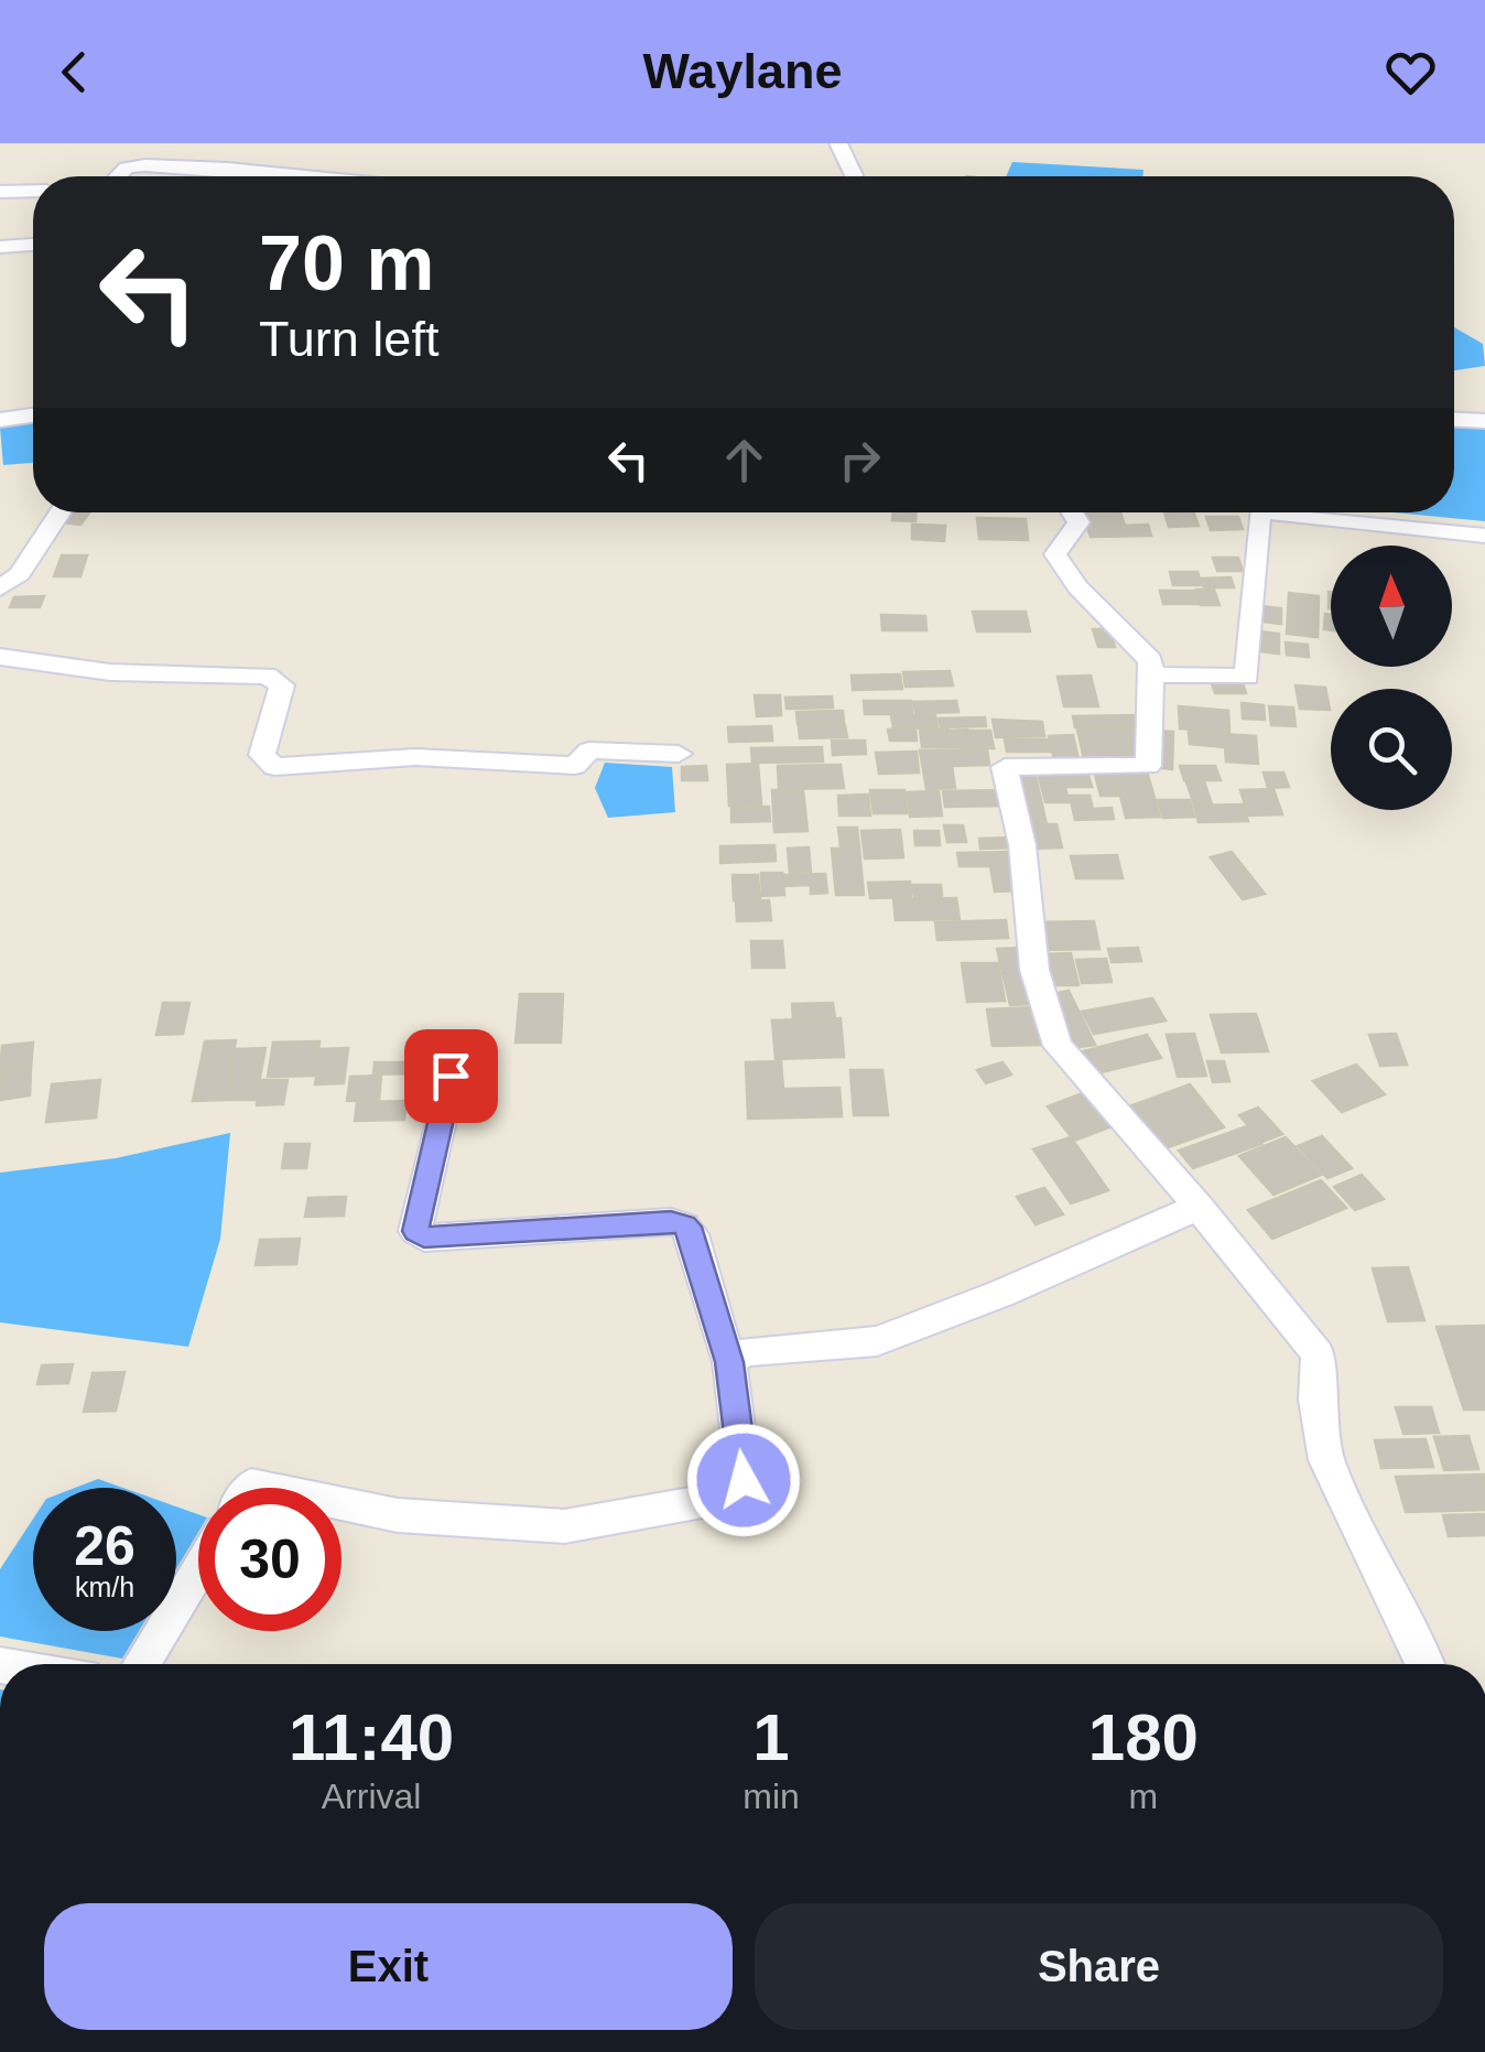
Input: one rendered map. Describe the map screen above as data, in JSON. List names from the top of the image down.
{
  "north": "top",
  "page": {
    "header": "Waylane",
    "turn": ["70 m", "Turn left"],
    "speed": "26 km/h",
    "limit": "30",
    "eta": [
      "11:40",
      "Arrival",
      "1",
      "min",
      "180",
      "m"
    ],
    "buttons": ["Exit", "Share"]
  }
}
